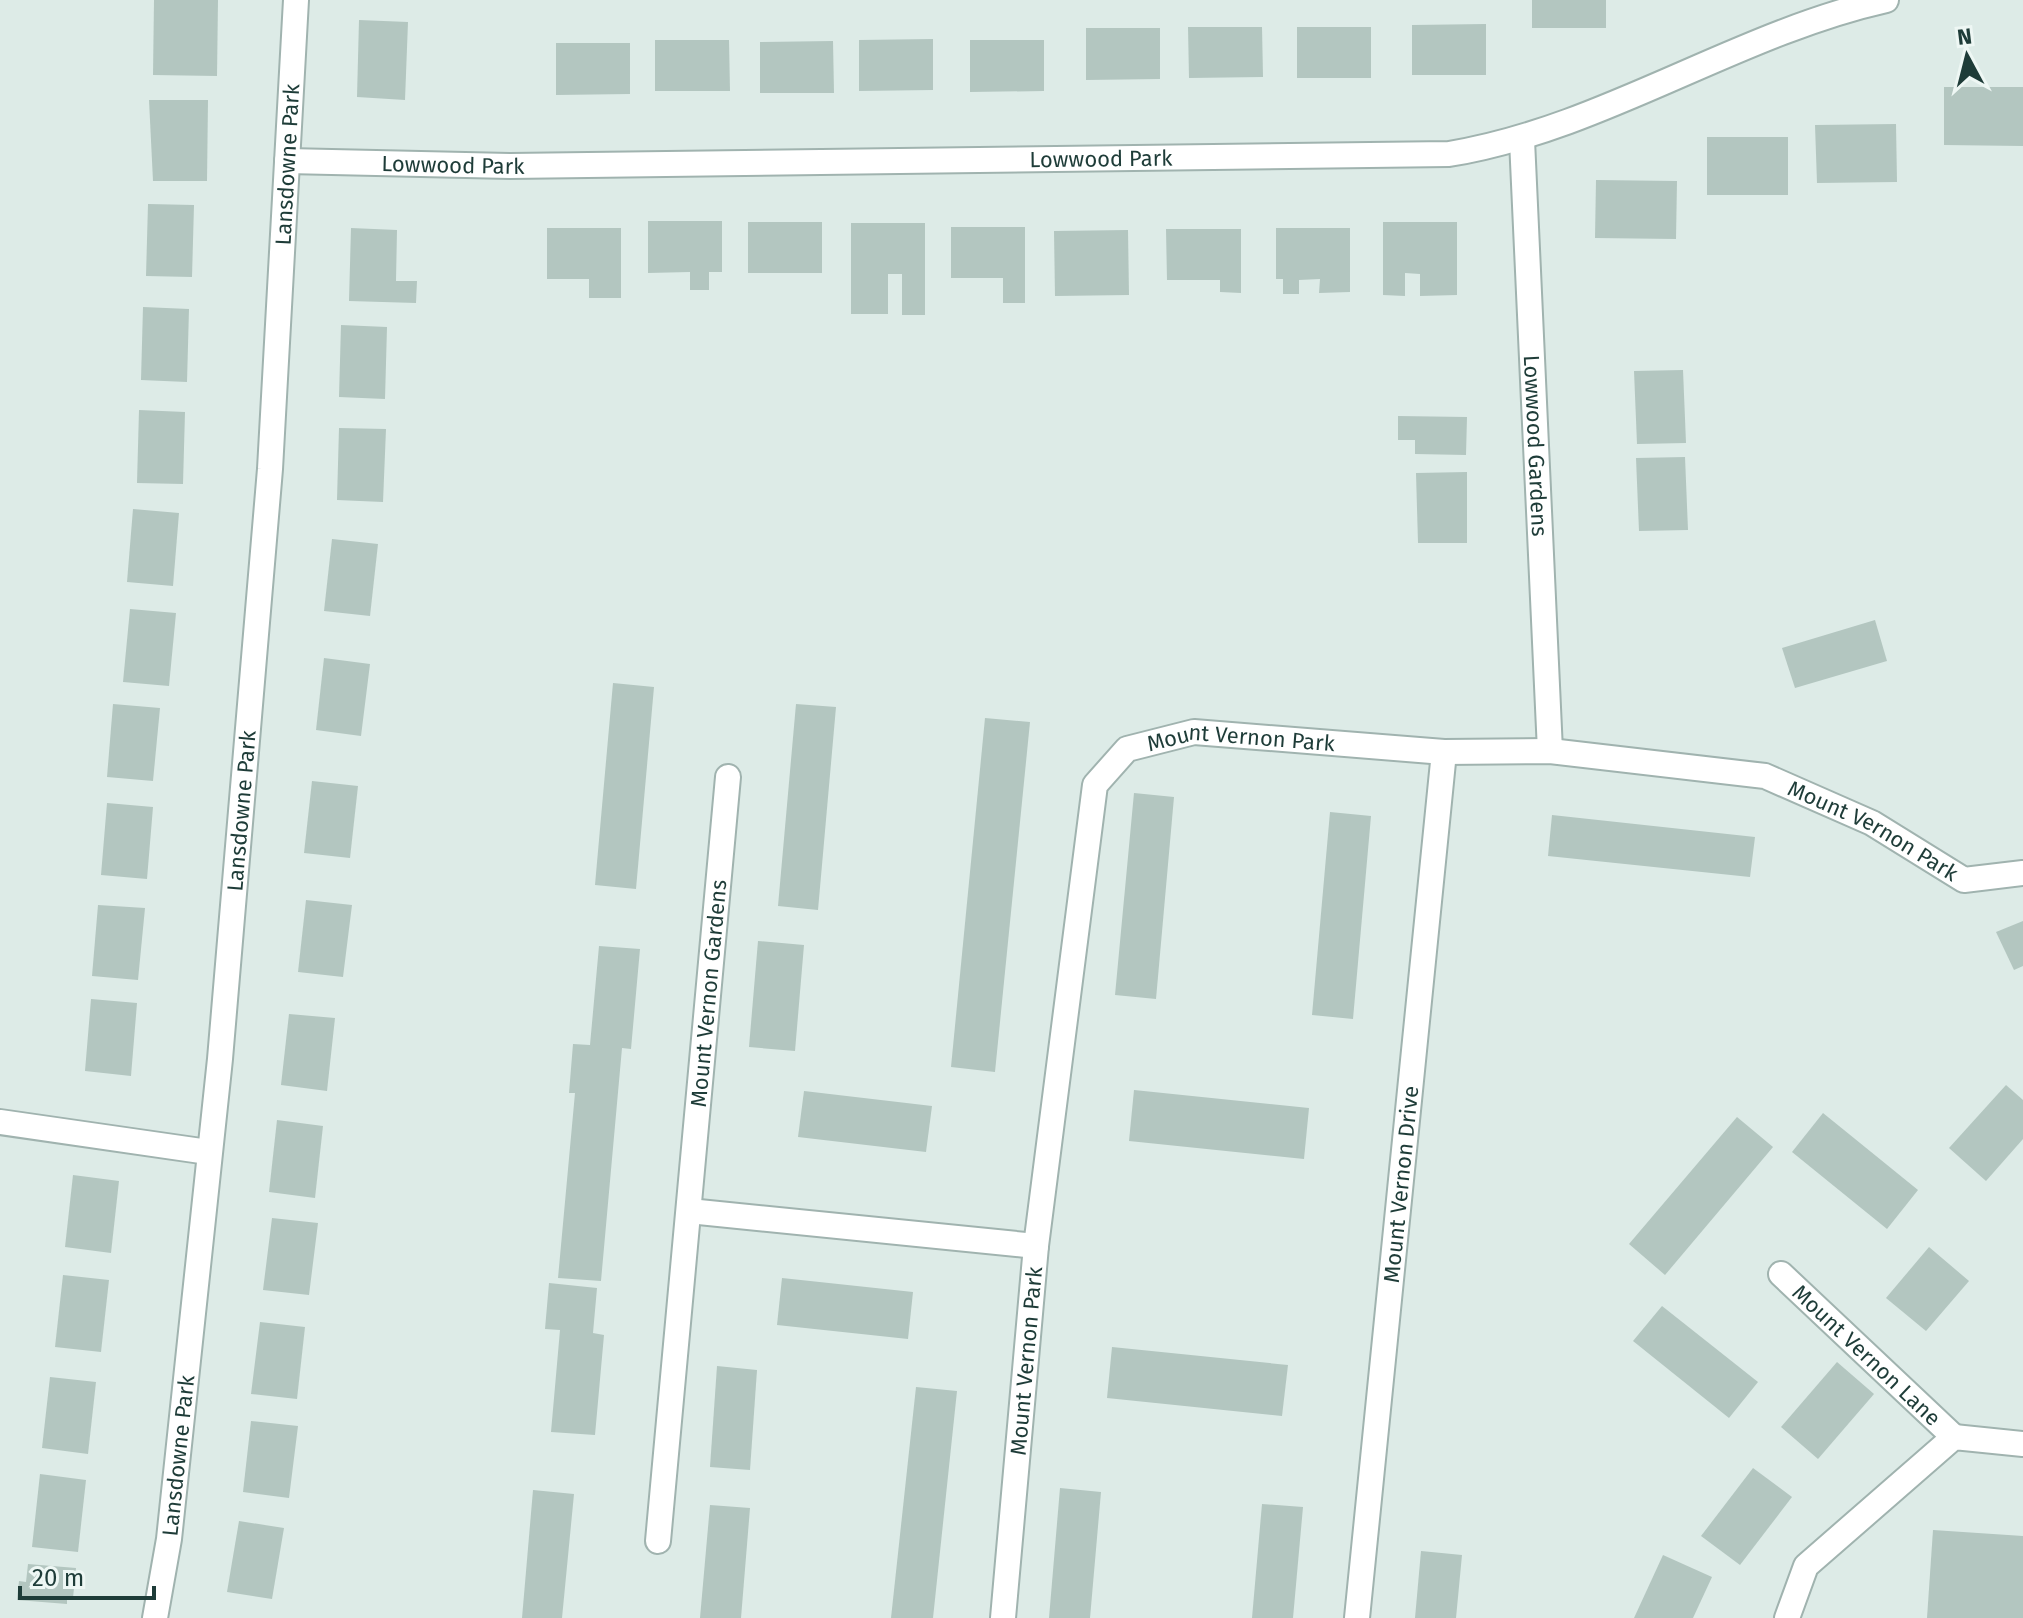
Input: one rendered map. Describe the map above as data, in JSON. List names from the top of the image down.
{
  "streets": {
    "street": [
      "Lowwood Park",
      "Lansdowne Park",
      "Lowwood Gardens",
      "Mount Vernon Park",
      "Mount Vernon Gardens",
      "Mount Vernon Drive",
      "Mount Vernon Lane"
    ]
  },
  "crossings": [
    ["Lowwood Park", "Lansdowne Park"],
    ["Lowwood Park", "Lowwood Gardens"],
    ["Lowwood Gardens", "Mount Vernon Park"],
    ["Mount Vernon Park", "Mount Vernon Drive"]
  ],
  "scale_bar": "20 m",
  "north": "top"
}
